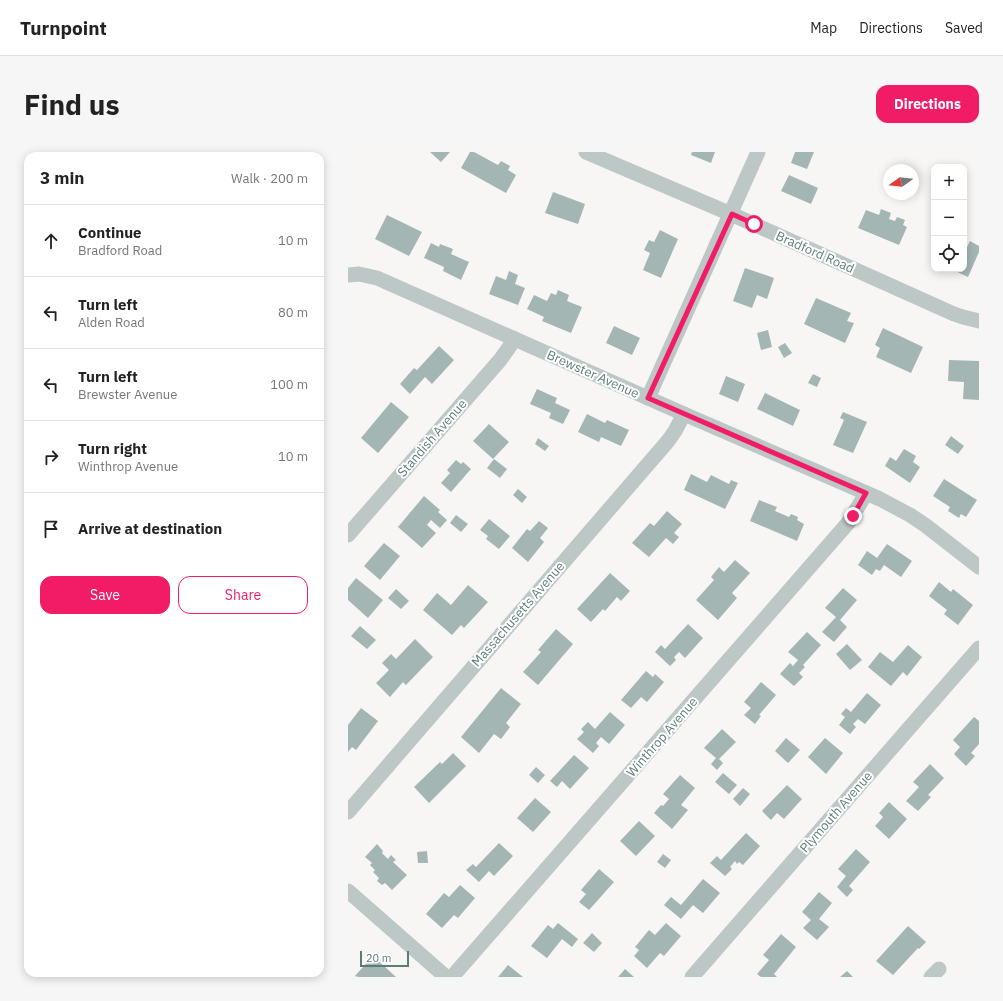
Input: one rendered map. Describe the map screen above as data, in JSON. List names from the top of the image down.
{
  "streets": {
    "street": [
      "Bradford Road",
      "Brewster Avenue",
      "Standish Avenue",
      "Massachusetts Avenue",
      "Winthrop Avenue",
      "Plymouth Avenue"
    ]
  },
  "crossings": [
    ["Brewster Avenue", "Standish Avenue"],
    ["Brewster Avenue", "Massachusetts Avenue"],
    ["Brewster Avenue", "Winthrop Avenue"]
  ],
  "scale_bar": "20 m",
  "north": "left",
  "page": {
    "header": "Turnpoint",
    "nav": ["Map", "Directions", "Saved"],
    "buttons": [
      "Directions",
      ["Save", "Share"]
    ],
    "title": "Find us",
    "heading": ["3 min", "Walk · 200 m"],
    "map_buttons": ["+", "−"],
    "list": [
      ["Continue", "Bradford Road", "10 m"],
      ["Turn left", "Alden Road", "80 m"],
      ["Turn left", "Brewster Avenue", "100 m"],
      ["Turn right", "Winthrop Avenue", "10 m"],
      "Arrive at destination"
    ],
    "scale": "20 m"
  }
}
